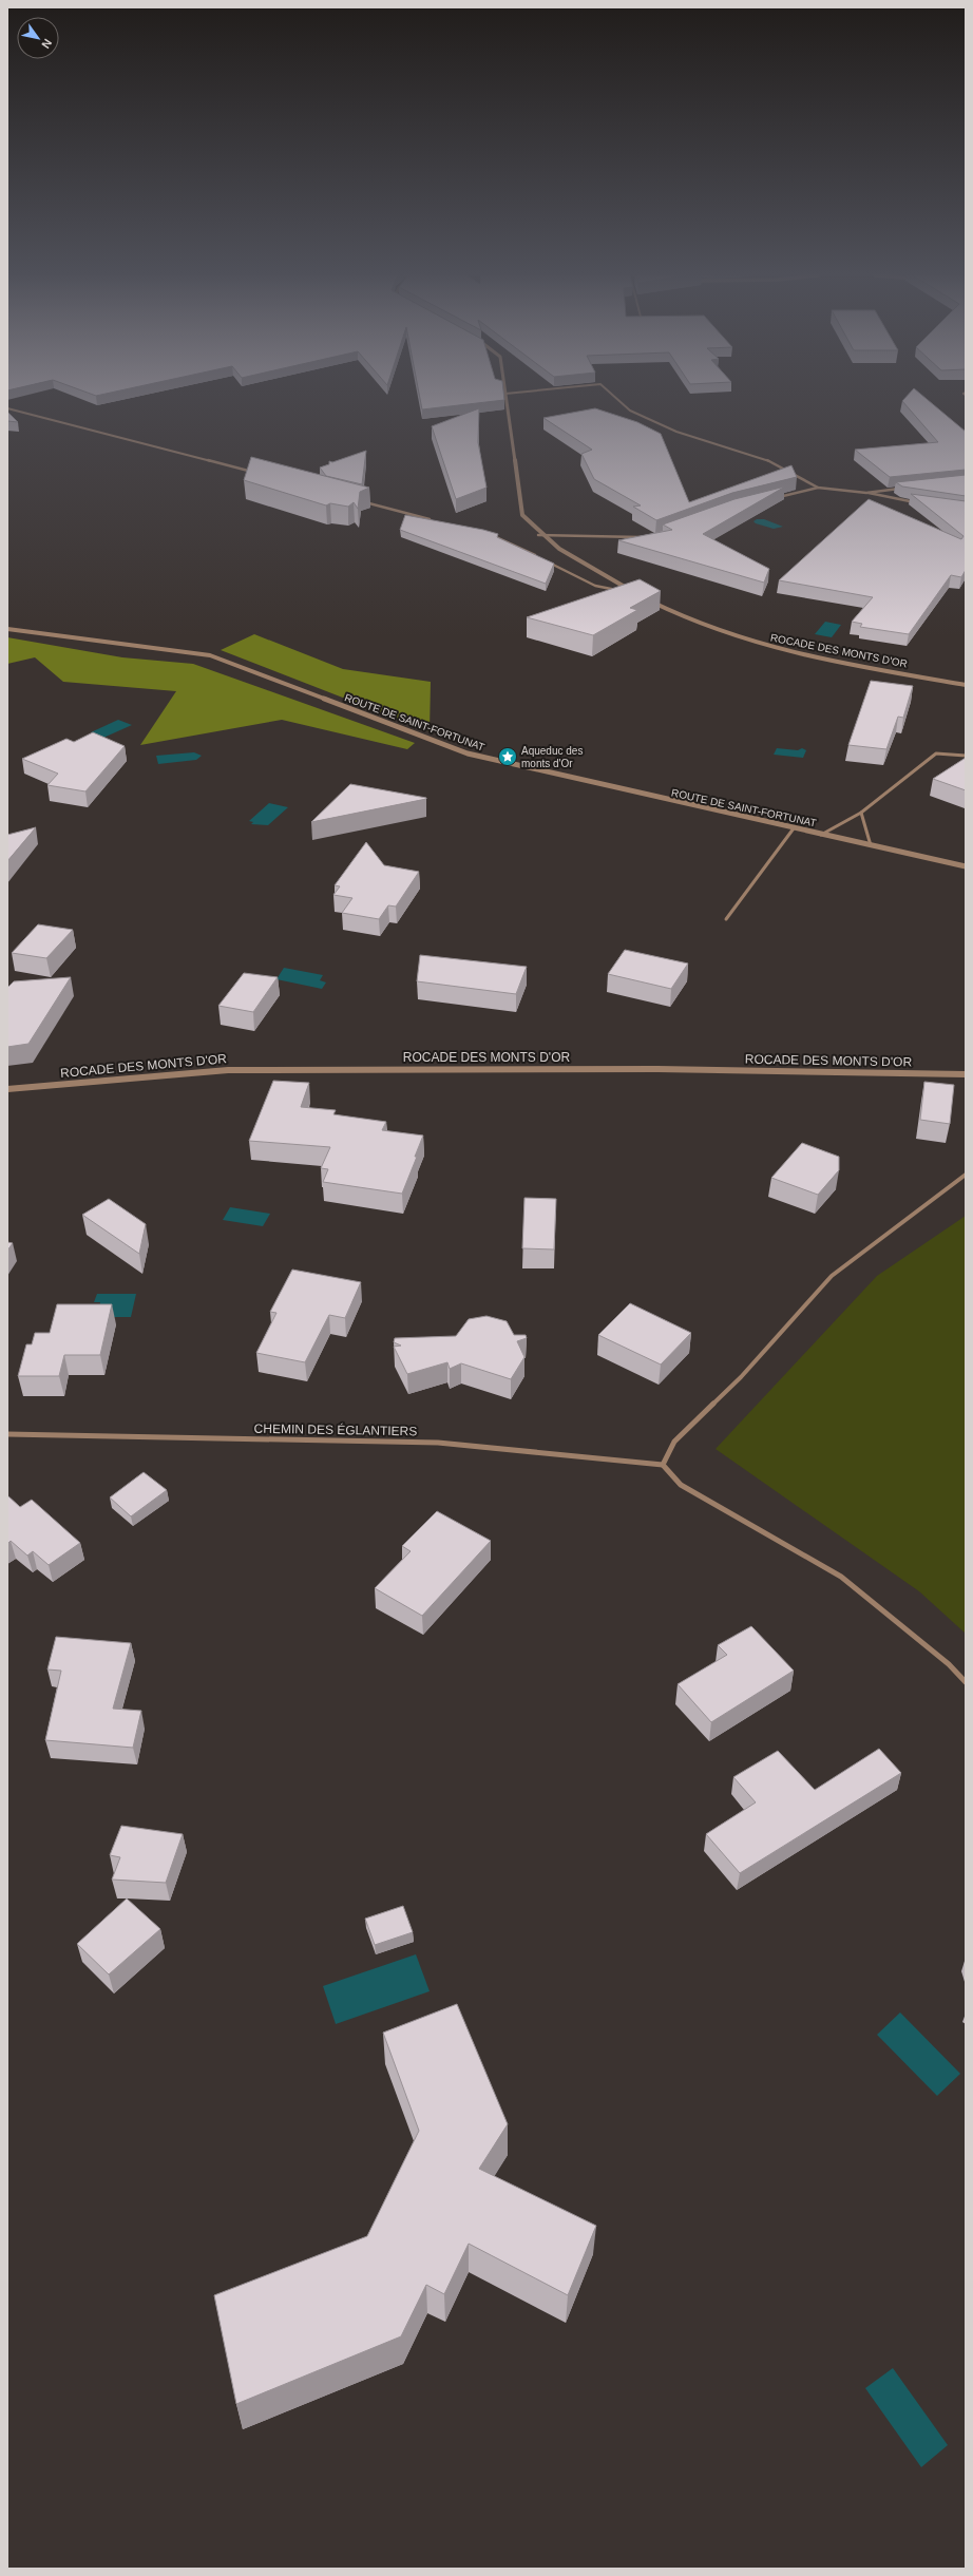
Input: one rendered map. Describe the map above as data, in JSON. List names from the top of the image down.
{
  "streets": {
    "street": ["ROCADE DES MONTS D'OR", "ROUTE DE SAINT-FORTUNAT", "CHEMIN DES ÉGLANTIERS"]
  },
  "places": {
    "place": ["Aqueduc des monts d'Or"]
  },
  "north": "bottom right"
}
